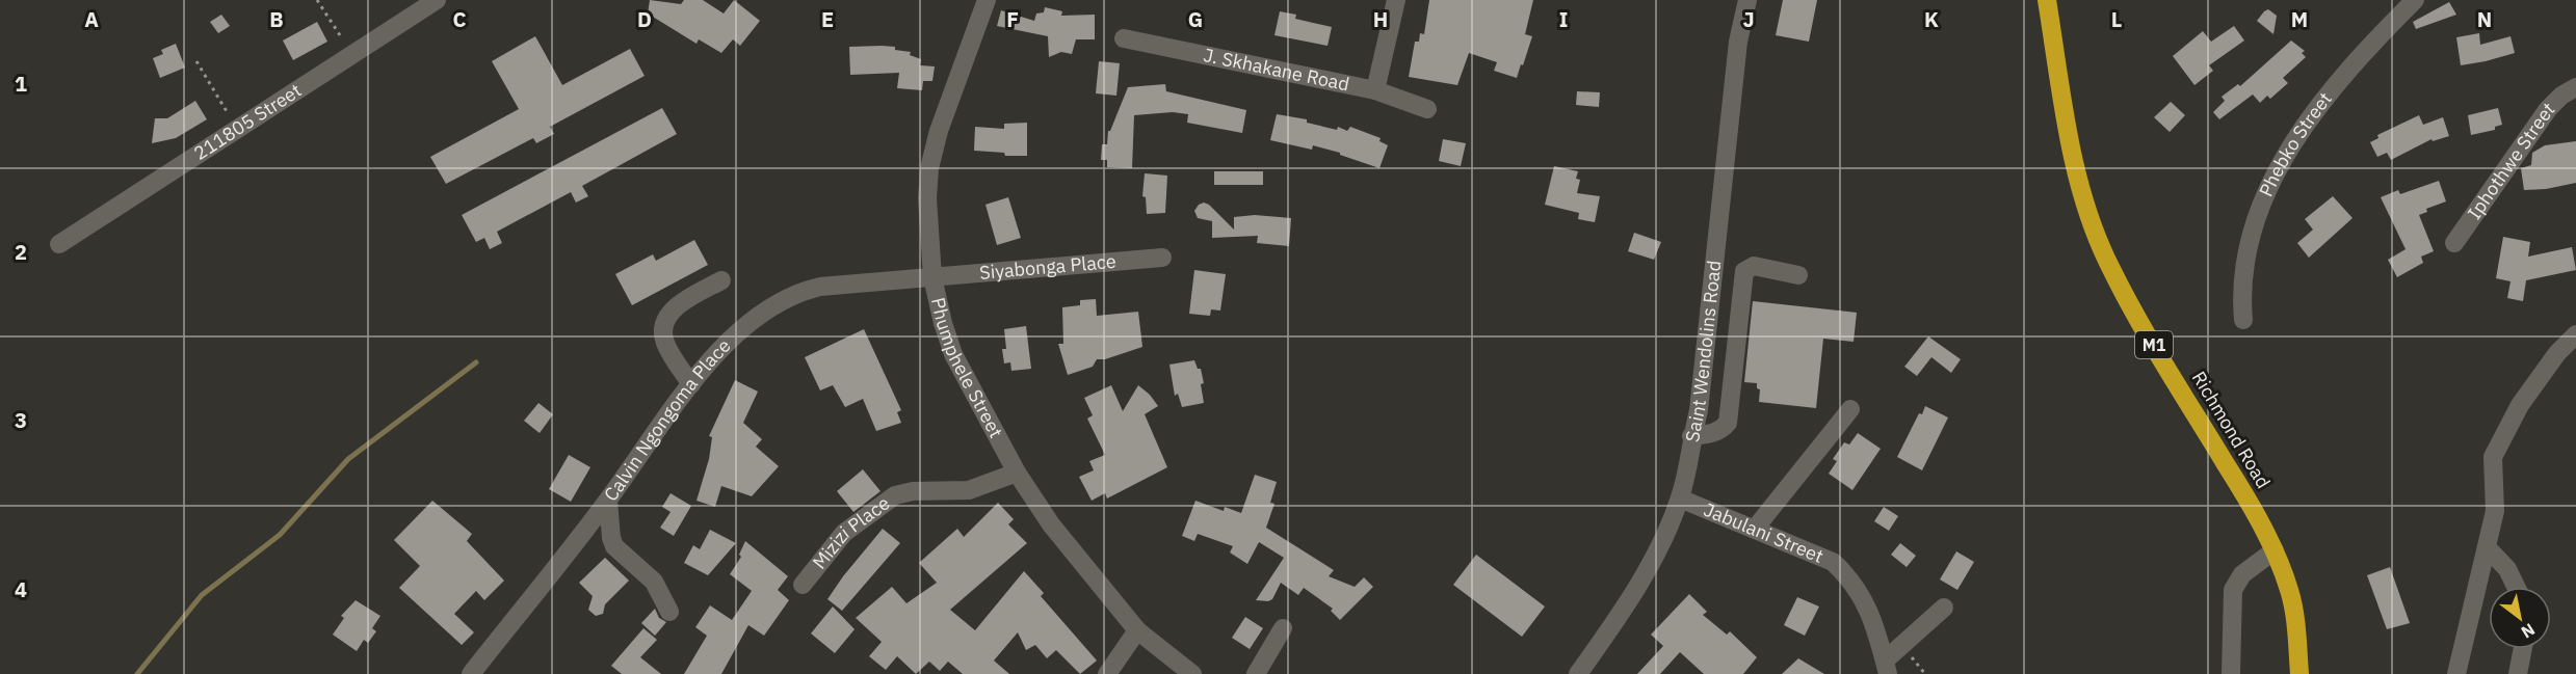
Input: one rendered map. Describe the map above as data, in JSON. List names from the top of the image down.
{
  "streets": {
    "highway": ["M1", "Richmond Road"],
    "street": [
      "J. Skhakane Road",
      "211805 Street",
      "Phebko Street",
      "Iphothwe Street",
      "Siyabonga Place",
      "Saint Wendolins Road",
      "Phumphele Street",
      "Calvin Ngongoma Place",
      "Jabulani Street",
      "Mizizi Place"
    ]
  },
  "crossings": [
    ["Siyabonga Place", "Phumphele Street"],
    ["Siyabonga Place", "Calvin Ngongoma Place"],
    ["Saint Wendolins Road", "Jabulani Street"],
    ["Phumphele Street", "Calvin Ngongoma Place"],
    ["Phumphele Street", "Mizizi Place"]
  ],
  "north": "bottom right",
  "grid": {
    "columns": [
      "A",
      "B",
      "C",
      "D",
      "E",
      "F",
      "G",
      "H",
      "I",
      "J",
      "K",
      "L",
      "M",
      "N"
    ],
    "rows": [
      "1",
      "2",
      "3",
      "4"
    ]
  }
}
